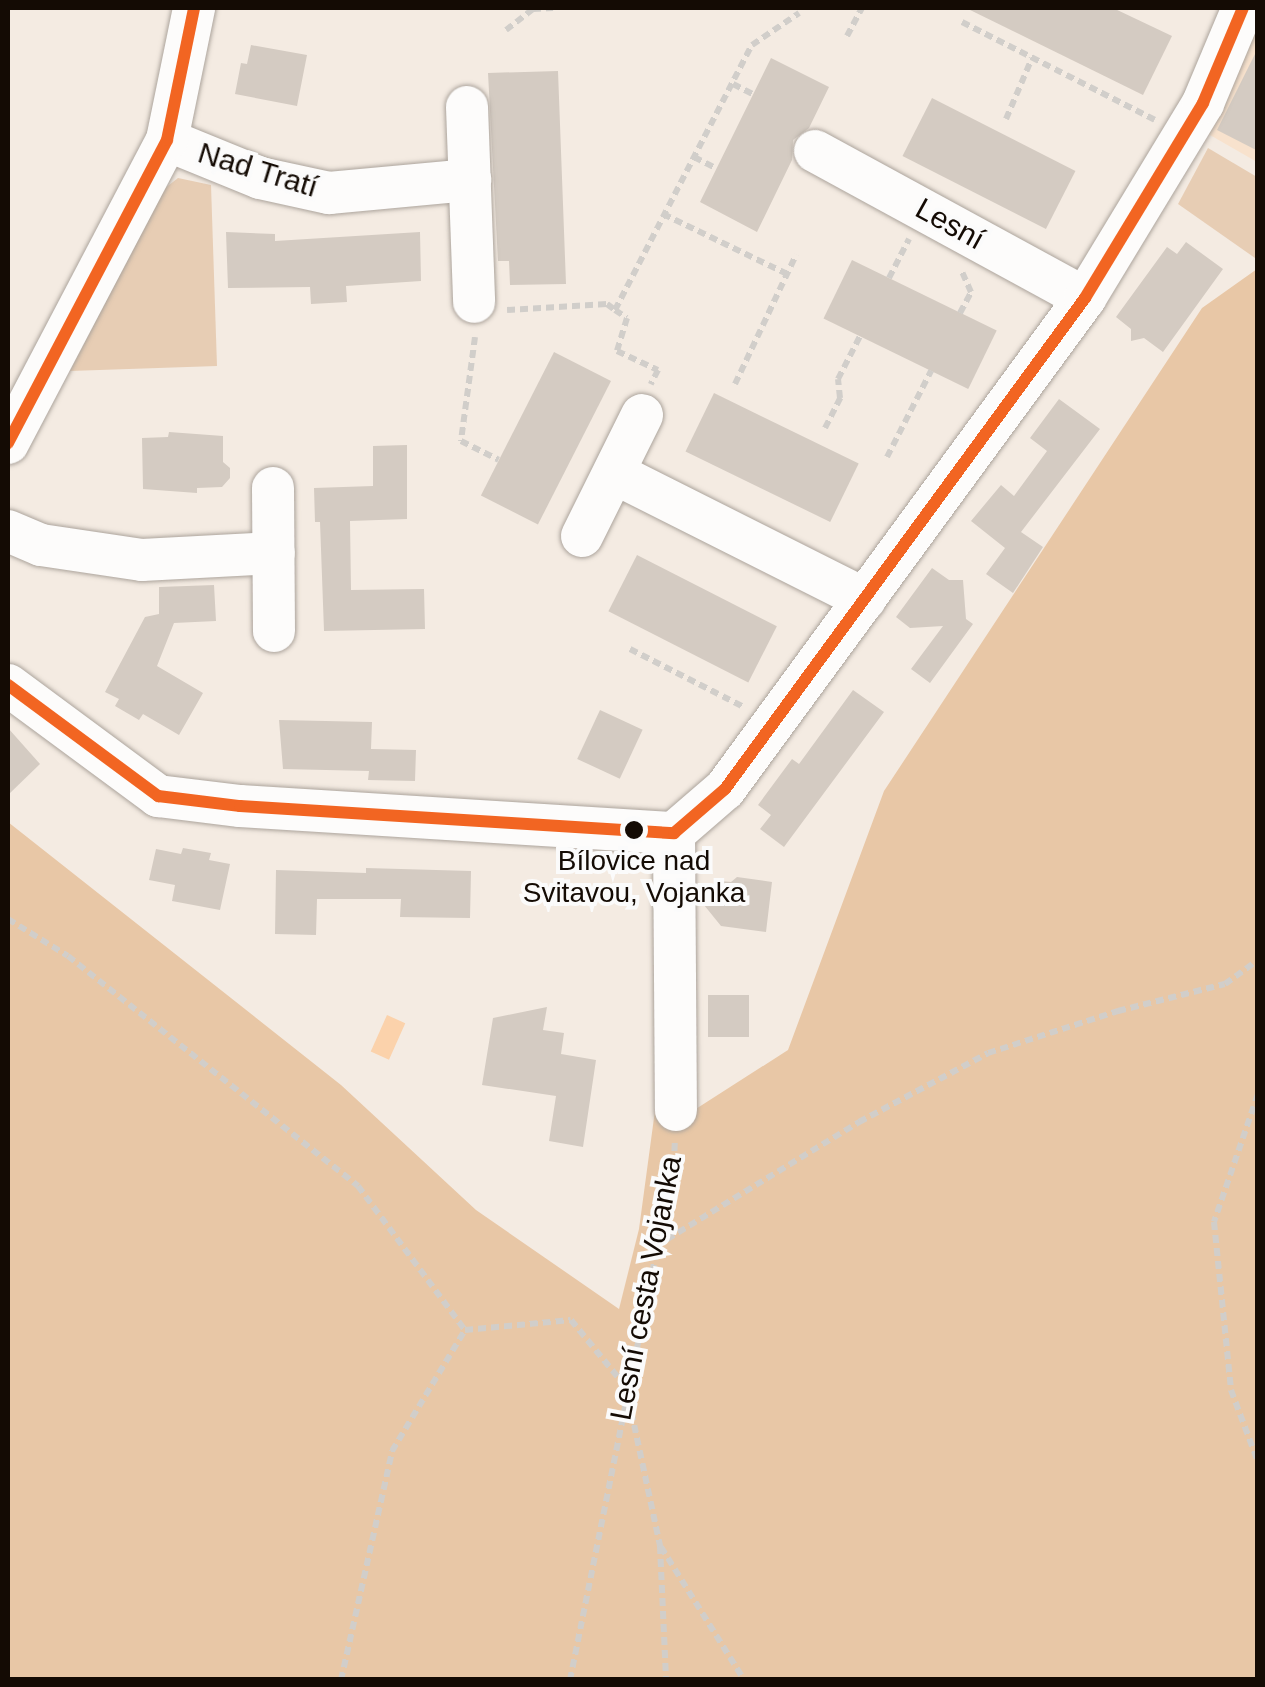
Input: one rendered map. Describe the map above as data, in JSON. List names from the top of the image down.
{
  "streets": {
    "street": ["Nad Tratí", "Lesní"],
    "path": ["Lesní cesta Vojanka"]
  },
  "places": ["Bílovice nad Svitavou, Vojanka"]
}
